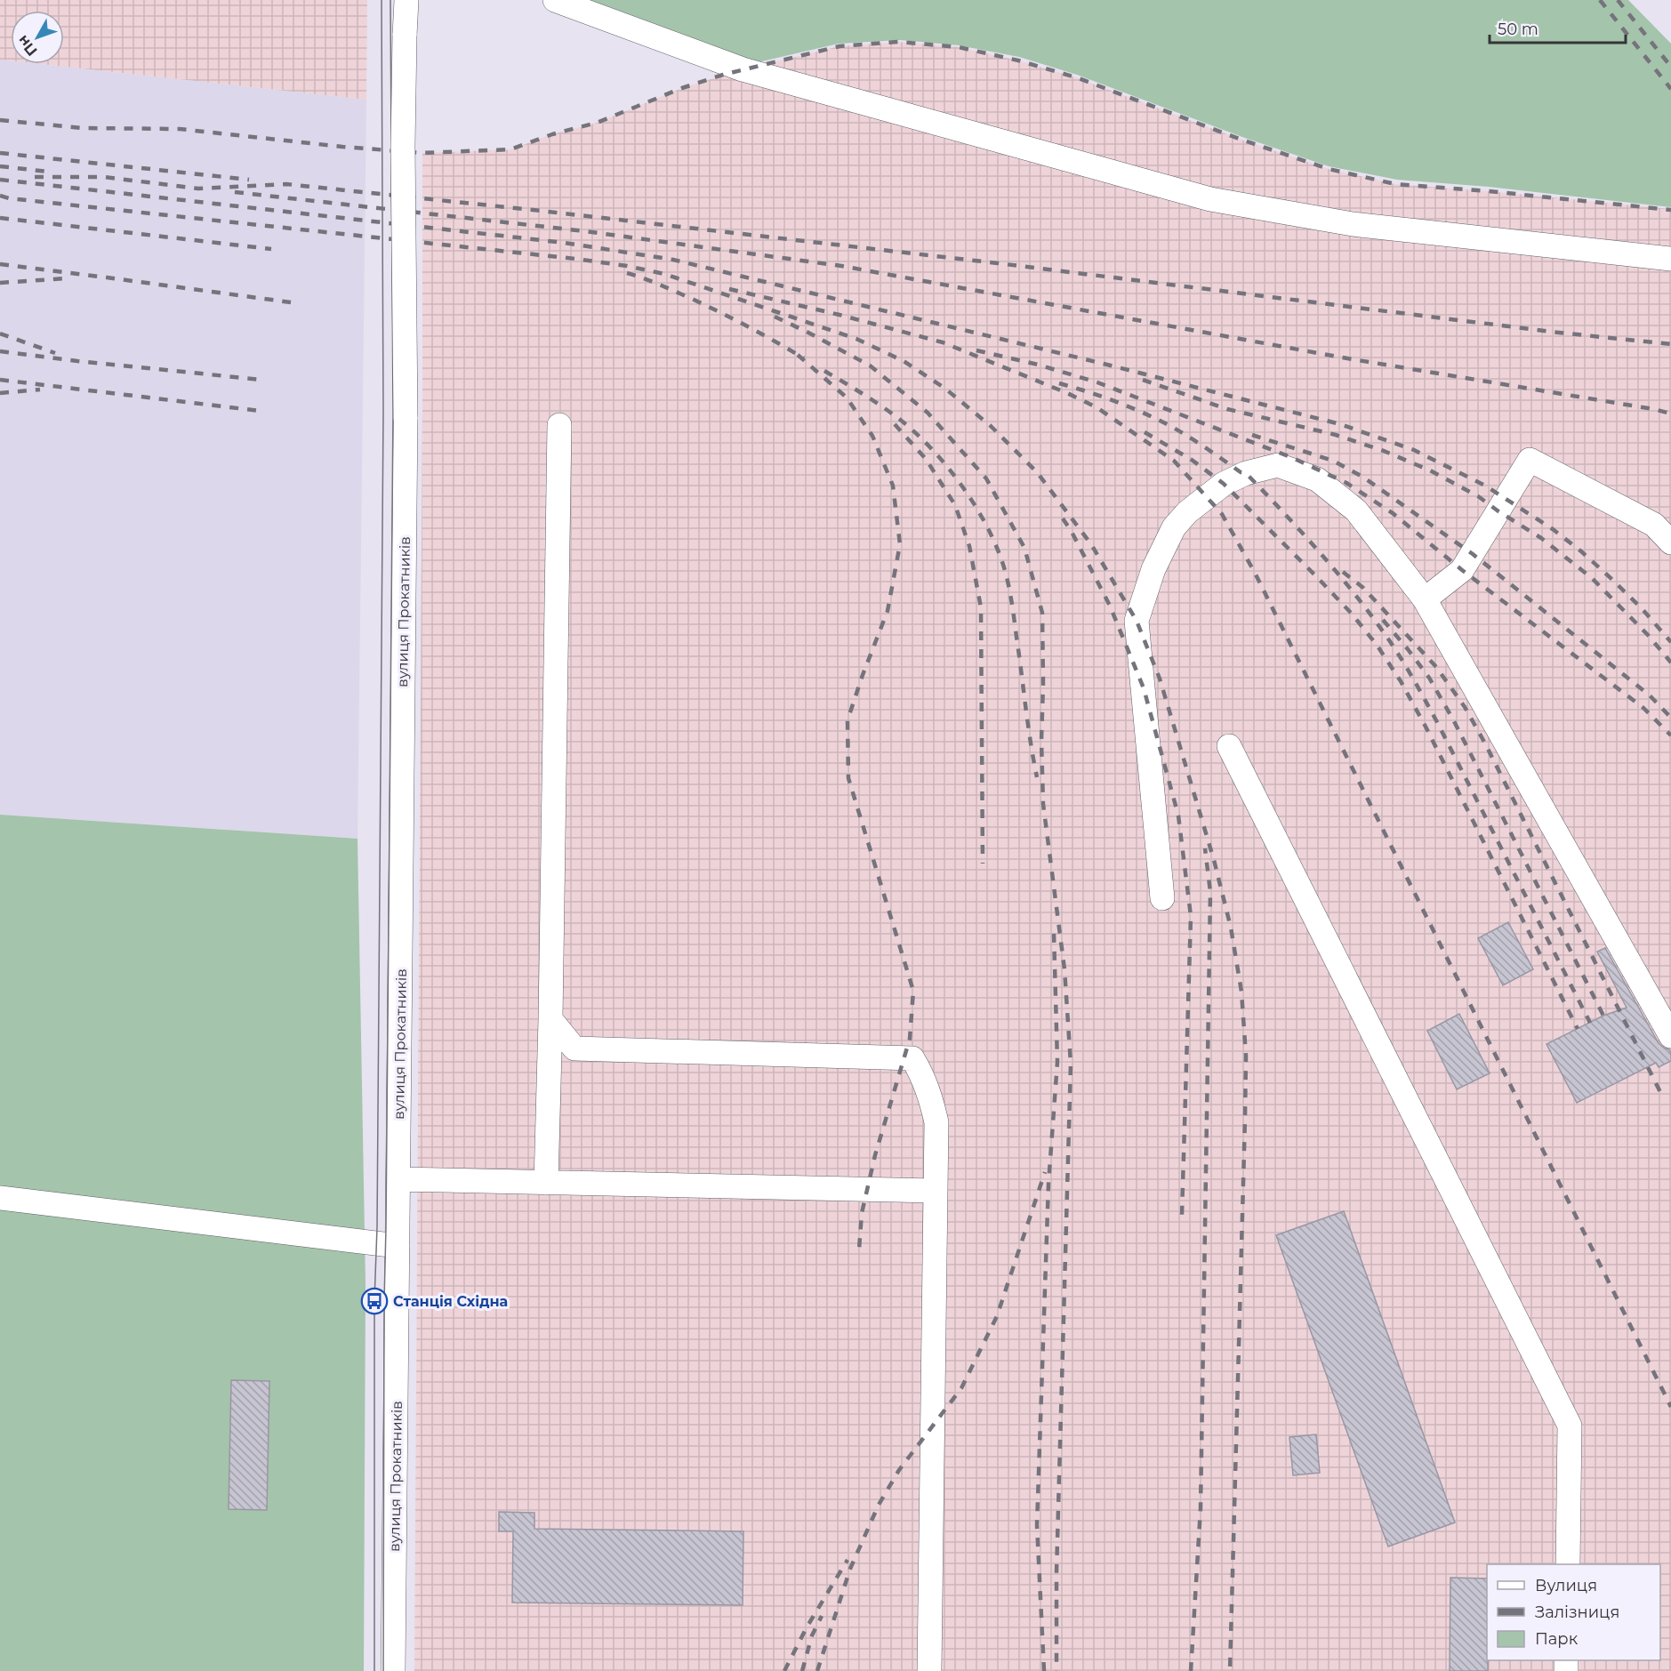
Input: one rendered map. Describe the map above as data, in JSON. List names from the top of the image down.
{
  "streets": {
    "street": ["вулиця Прокатників"]
  },
  "places": {
    "bus stop": ["Станція Східна"]
  },
  "legend": ["Вулиця", "Залізниця", "Парк"],
  "scale_bar": "50 m",
  "north": "bottom left"
}
